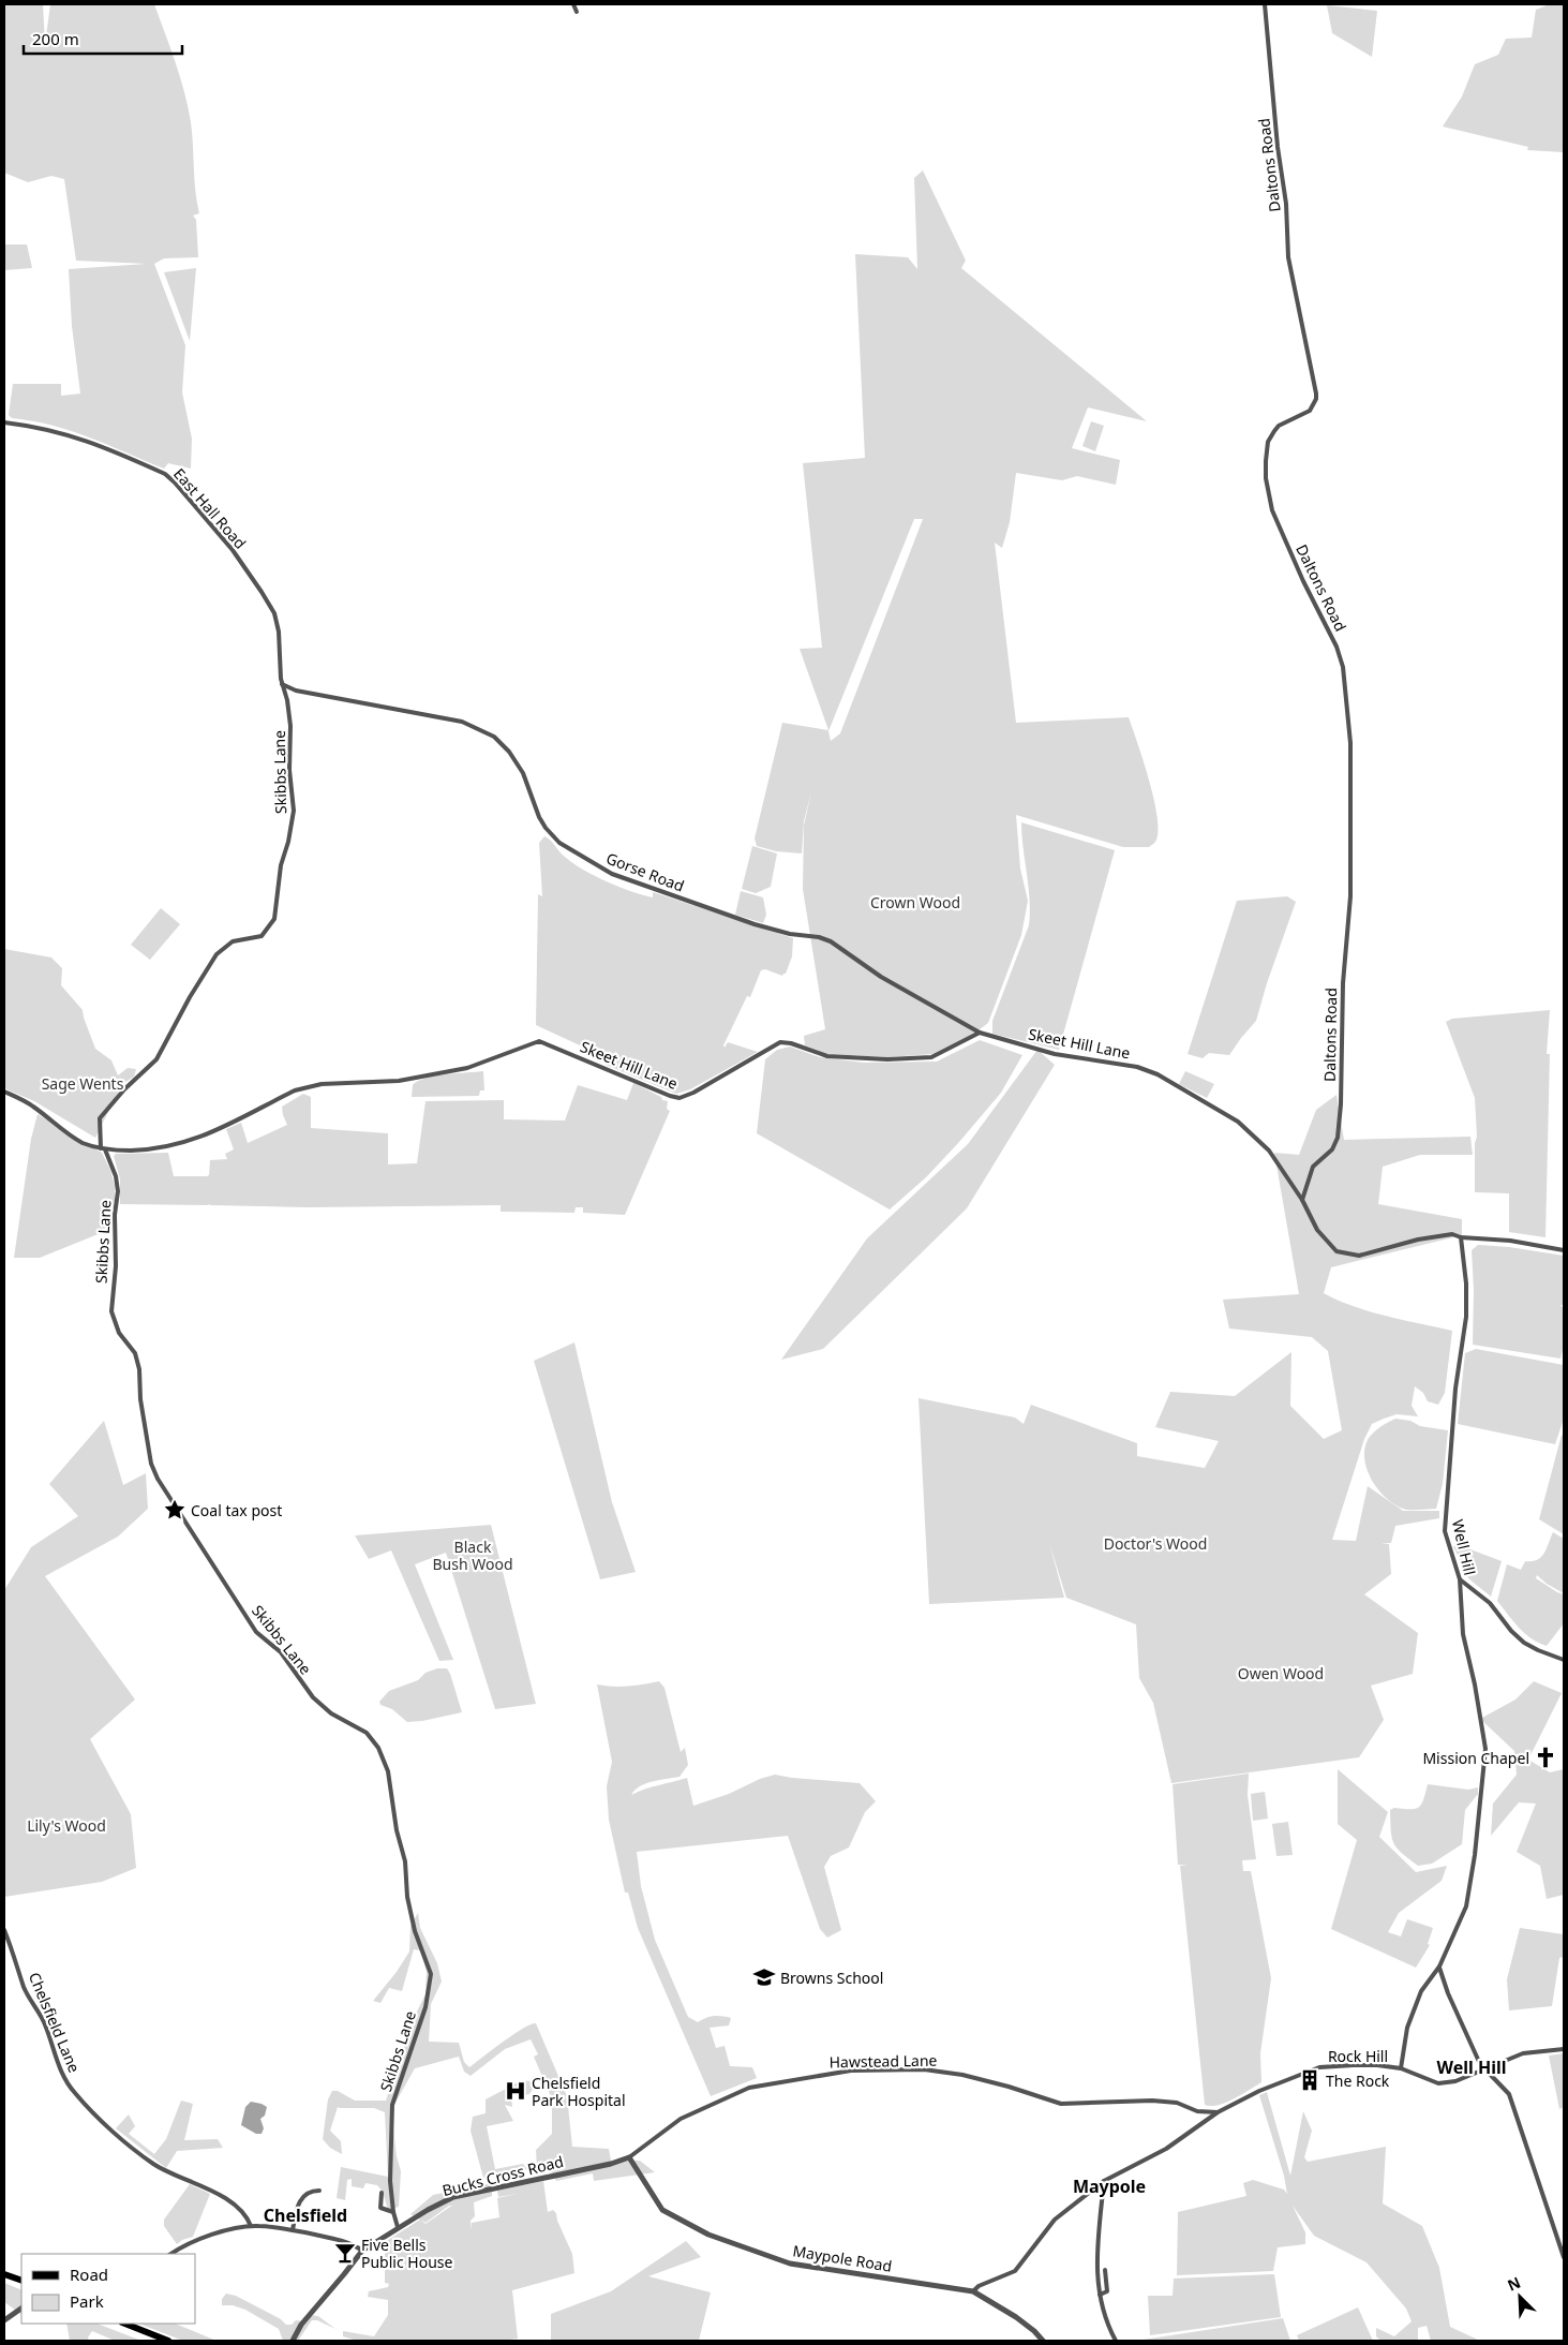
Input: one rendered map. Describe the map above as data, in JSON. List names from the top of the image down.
{
  "streets": {
    "street": [
      "Daltons Road",
      "East Hall Road",
      "Skibbs Lane",
      "Gorse Road",
      "Skeet Hill Lane",
      "Well Hill",
      "Chelsfield Lane",
      "Rock Hill",
      "Hawstead Lane",
      "Bucks Cross Road",
      "Maypole Road"
    ]
  },
  "crossings": [
    ["Daltons Road", "Skeet Hill Lane"],
    ["East Hall Road", "Skibbs Lane"],
    ["East Hall Road", "Gorse Road"],
    ["Skibbs Lane", "Gorse Road"],
    ["Skibbs Lane", "Skeet Hill Lane"],
    ["Skibbs Lane", "Bucks Cross Road"],
    ["Gorse Road", "Skeet Hill Lane"],
    ["Well Hill", "Rock Hill"],
    ["Rock Hill", "Hawstead Lane"],
    ["Rock Hill", "Maypole Road"],
    ["Hawstead Lane", "Bucks Cross Road"],
    ["Hawstead Lane", "Maypole Road"],
    ["Bucks Cross Road", "Maypole Road"]
  ],
  "districts": ["Well Hill", "Maypole", "Chelsfield"],
  "parks": [
    "Crown Wood",
    "Sage Wents",
    "Doctor's Wood",
    "Black Bush Wood",
    "Owen Wood",
    "Lily's Wood"
  ],
  "places": {
    "place": ["Coal tax post"],
    "church": ["Mission Chapel"],
    "school or university": ["Browns School"],
    "building": ["The Rock"],
    "hospital": ["Chelsfield Park Hospital"],
    "bar": ["Five Bells Public House"]
  },
  "legend": ["Road", "Park"],
  "scale_bar": "200 m",
  "north": "top left"
}
